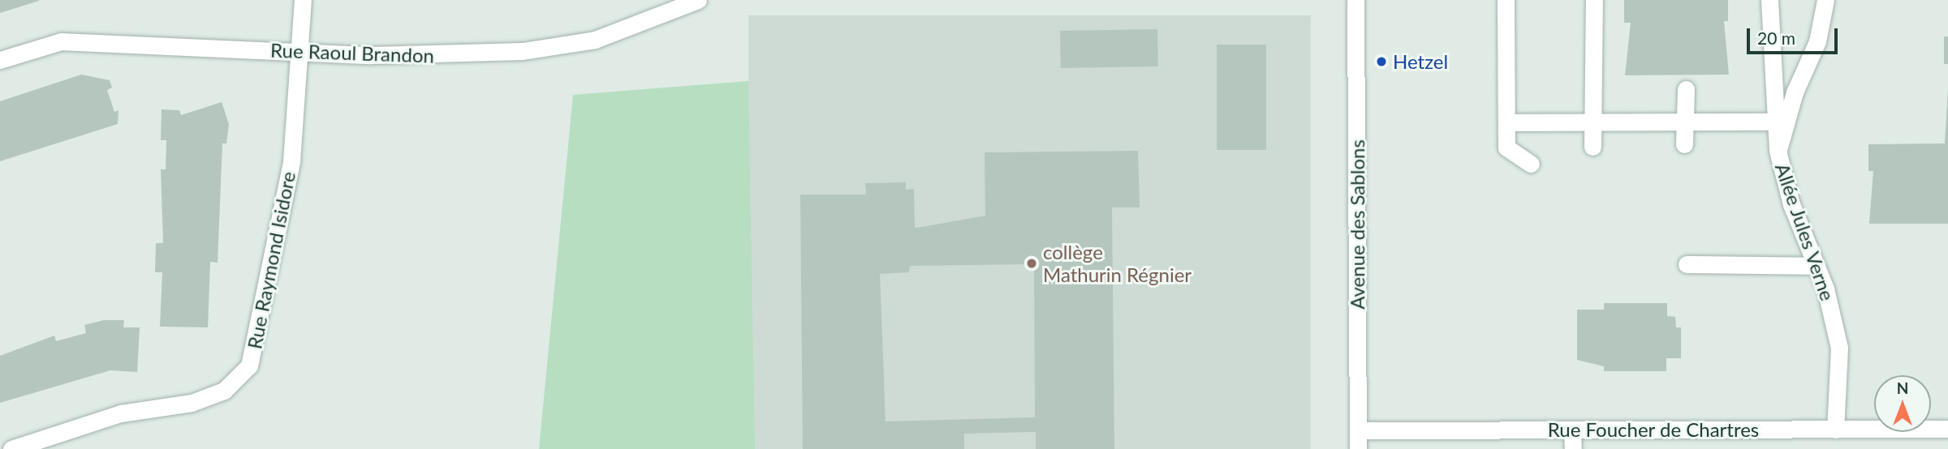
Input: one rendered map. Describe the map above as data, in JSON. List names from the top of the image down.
{
  "streets": {
    "street": [
      "Rue Raoul Brandon",
      "Avenue des Sablons",
      "Allée Jules Verne",
      "Rue Raymond Isidore",
      "Rue Foucher de Chartres"
    ]
  },
  "crossings": [
    ["Rue Raoul Brandon", "Rue Raymond Isidore"],
    ["Avenue des Sablons", "Rue Foucher de Chartres"],
    ["Allée Jules Verne", "Rue Foucher de Chartres"]
  ],
  "places": ["Hetzel", "collège Mathurin Régnier"],
  "scale_bar": "20 m",
  "north": "top"
}
